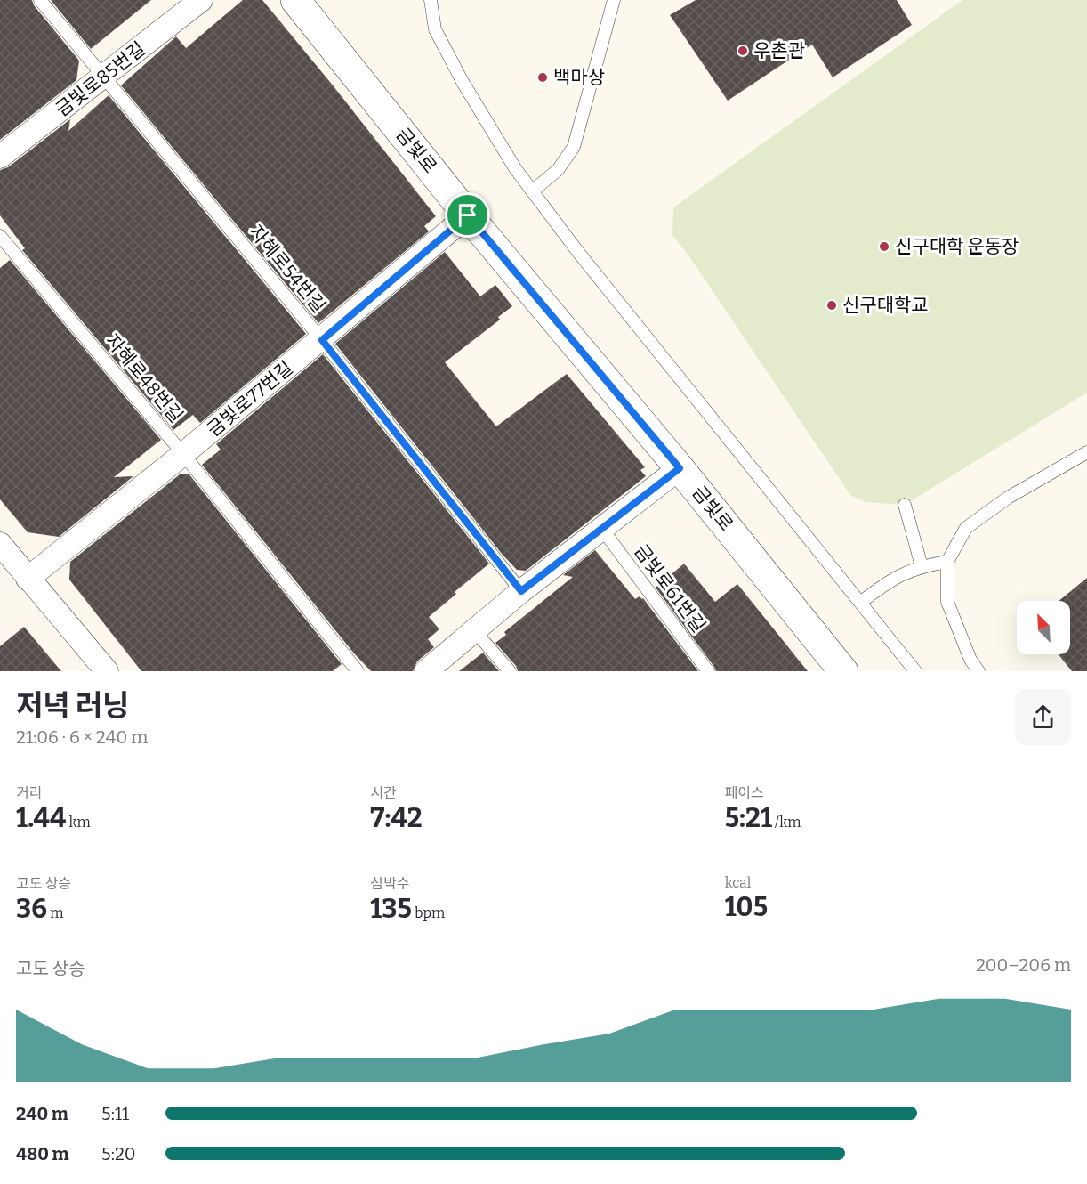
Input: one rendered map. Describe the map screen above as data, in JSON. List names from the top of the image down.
{
  "streets": {
    "street": ["금빛로85번길", "금빛로", "금빛로77번길"],
    "lane": ["자혜로54번길", "자혜로48번길", "금빛로61번길"]
  },
  "crossings": [
    ["금빛로85번길", "자혜로54번길"],
    ["금빛로", "금빛로77번길"],
    ["자혜로54번길", "금빛로77번길"],
    ["자혜로48번길", "금빛로77번길"]
  ],
  "places": [
    "우촌관",
    "백마상",
    "신구대학 운동장",
    "신구대학교"
  ],
  "north": "top left",
  "page": {
    "heading": ["저녁 러닝", "21:06 · 6 × 240 m"],
    "stats": [
      ["거리", "1.44 km"],
      ["시간", "7:42"],
      ["페이스", "5:21 /km"],
      ["고도 상승", "36 m"],
      ["심박수", "135 bpm"],
      ["kcal", "105"]
    ],
    "chart": ["고도 상승", "200–206 m"],
    "list": [
      {
        "name": "240 m",
        "note": "5:11"
      },
      {
        "name": "480 m",
        "note": "5:20"
      }
    ]
  }
}
